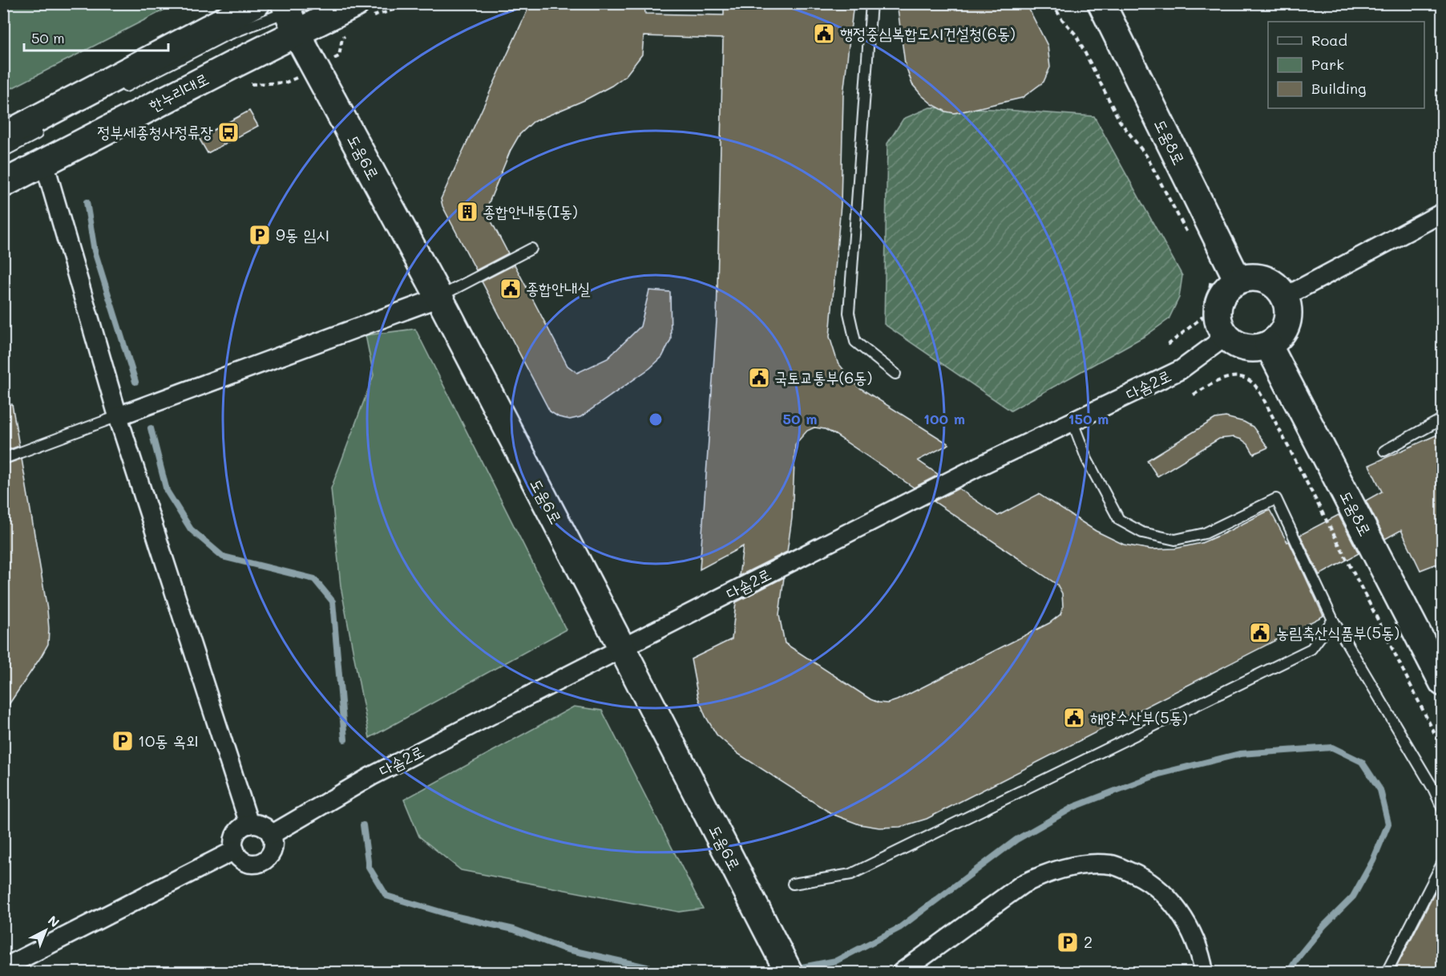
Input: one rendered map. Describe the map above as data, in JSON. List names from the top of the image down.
{
  "streets": {
    "street": [
      "한누리대로",
      "도움8로",
      "도움6로",
      "다솜2로"
    ]
  },
  "crossings": [
    ["한누리대로", "도움6로"],
    ["도움8로", "다솜2로"],
    ["도움6로", "다솜2로"]
  ],
  "places": {
    "public building": [
      "행정중심복합도시건설청(6동)",
      "종합안내실",
      "국토교통부(6동)",
      "농림축산식품부(5동)",
      "해양수산부(5동)"
    ],
    "bus stop": ["정부세종청사정류장"],
    "building": ["종합안내동(I동)"],
    "parking": ["9동 임시", "10동 옥외", "2"]
  },
  "legend": ["Road", "Park", "Building"],
  "scale_bar": "50 m",
  "north": "top right",
  "rings": ["50 m", "100 m", "150 m"]
}
